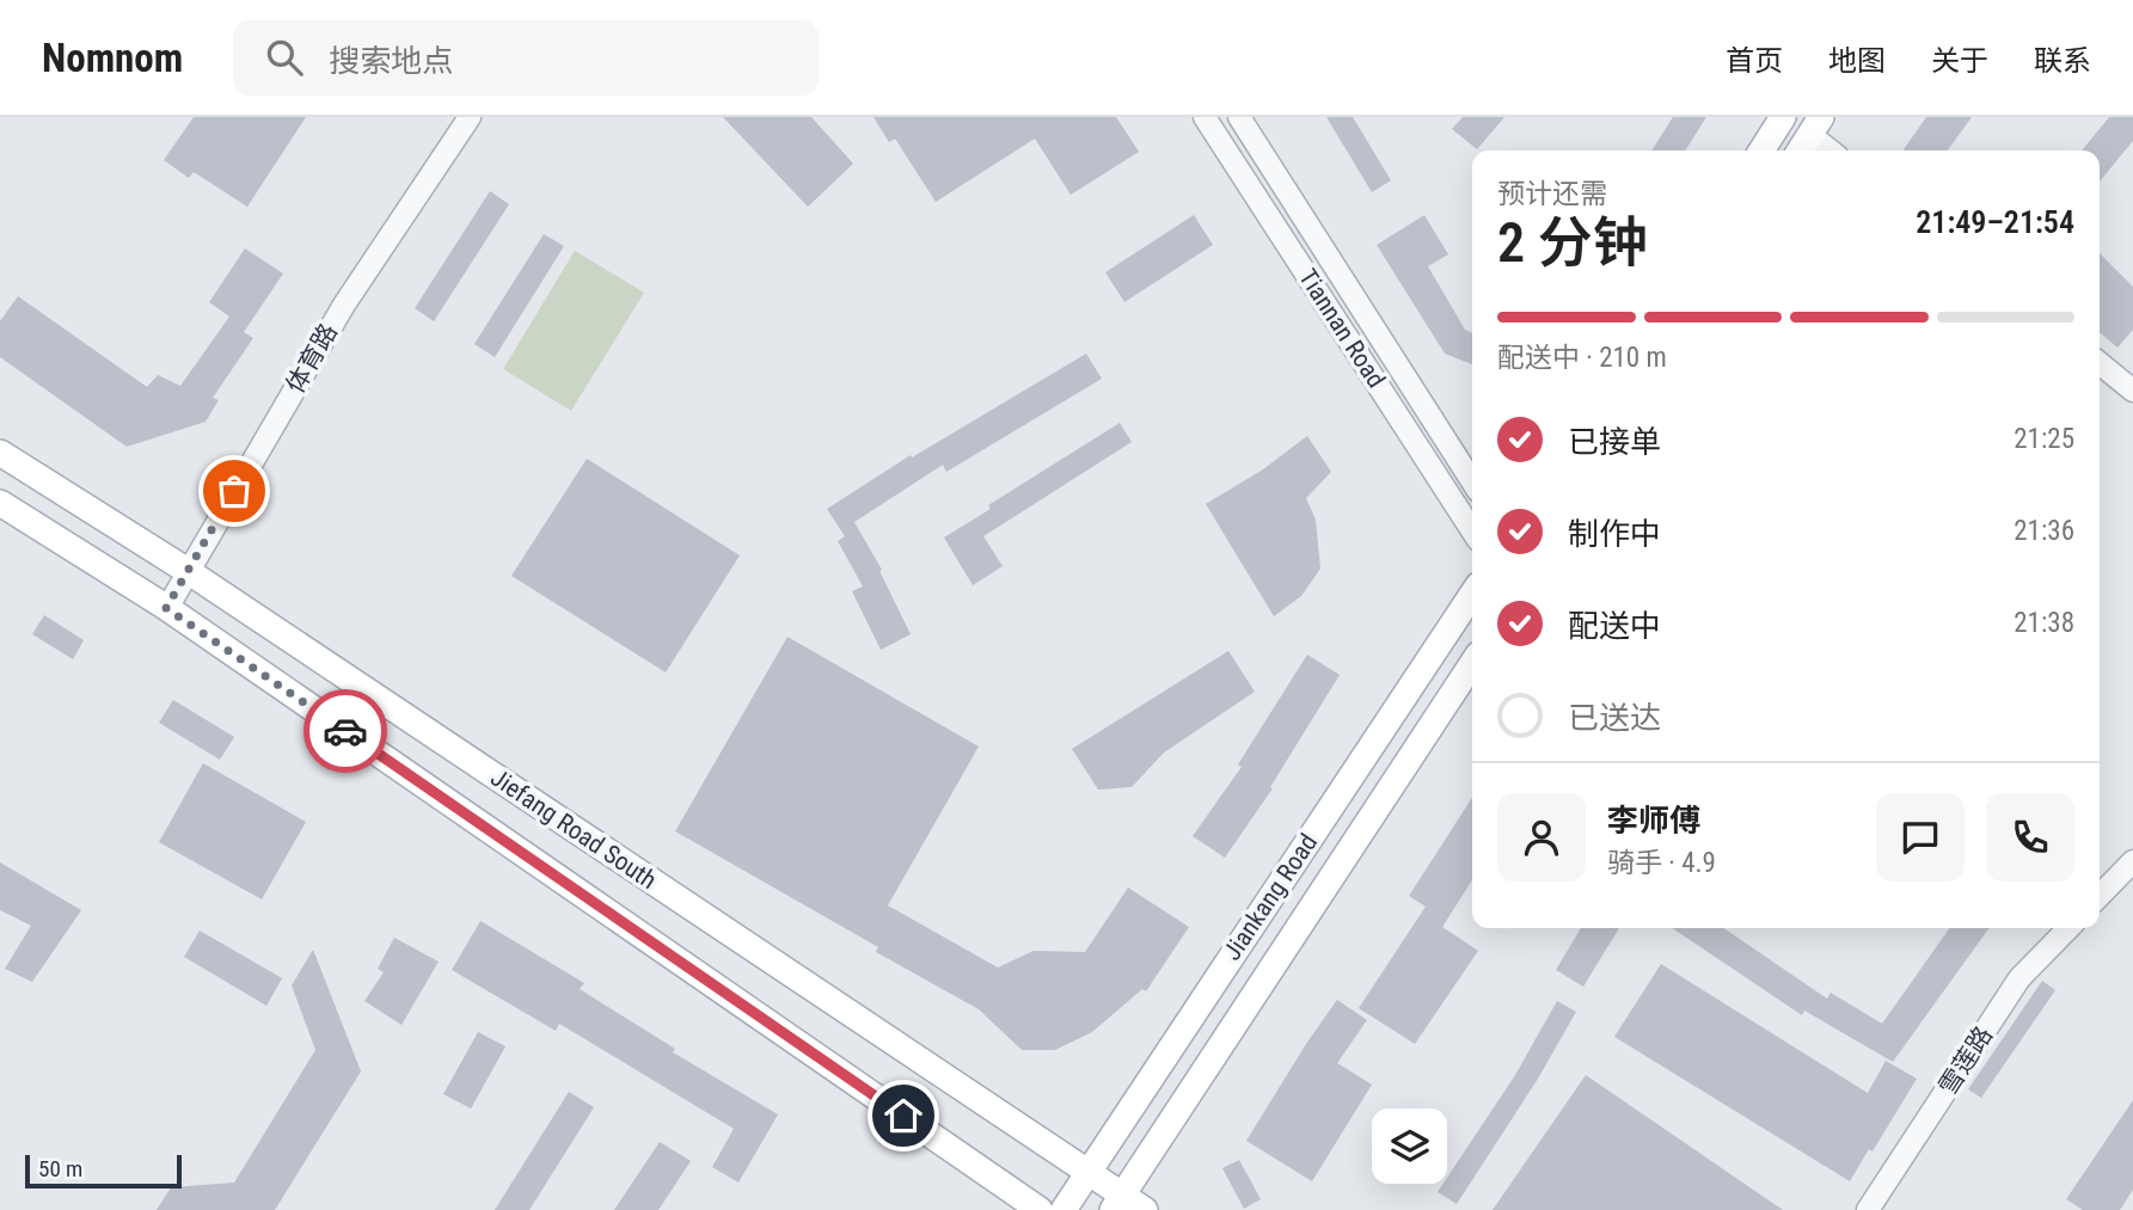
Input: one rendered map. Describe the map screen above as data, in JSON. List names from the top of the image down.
{
  "streets": {
    "main road": ["Jiefang Road South", "Jiankang Road"],
    "street": ["Tiannan Road", "体育路", "雪莲路"]
  },
  "crossings": [
    ["体育路", "Jiefang Road South"],
    ["Jiefang Road South", "Jiankang Road"]
  ],
  "scale_bar": "50 m",
  "page": {
    "header": "Nomnom",
    "search": "搜索地点",
    "nav": [
      "首页",
      "地图",
      "关于",
      "联系"
    ],
    "heading": ["2 分钟", "预计还需", "21:49–21:54"],
    "panel": ["李师傅", "骑手 · 4.9"],
    "bar": "配送中 · 210 m",
    "list": [
      ["已接单", "21:25"],
      ["制作中", "21:36"],
      ["配送中", "21:38"],
      "已送达"
    ],
    "scale": "50 m"
  }
}
